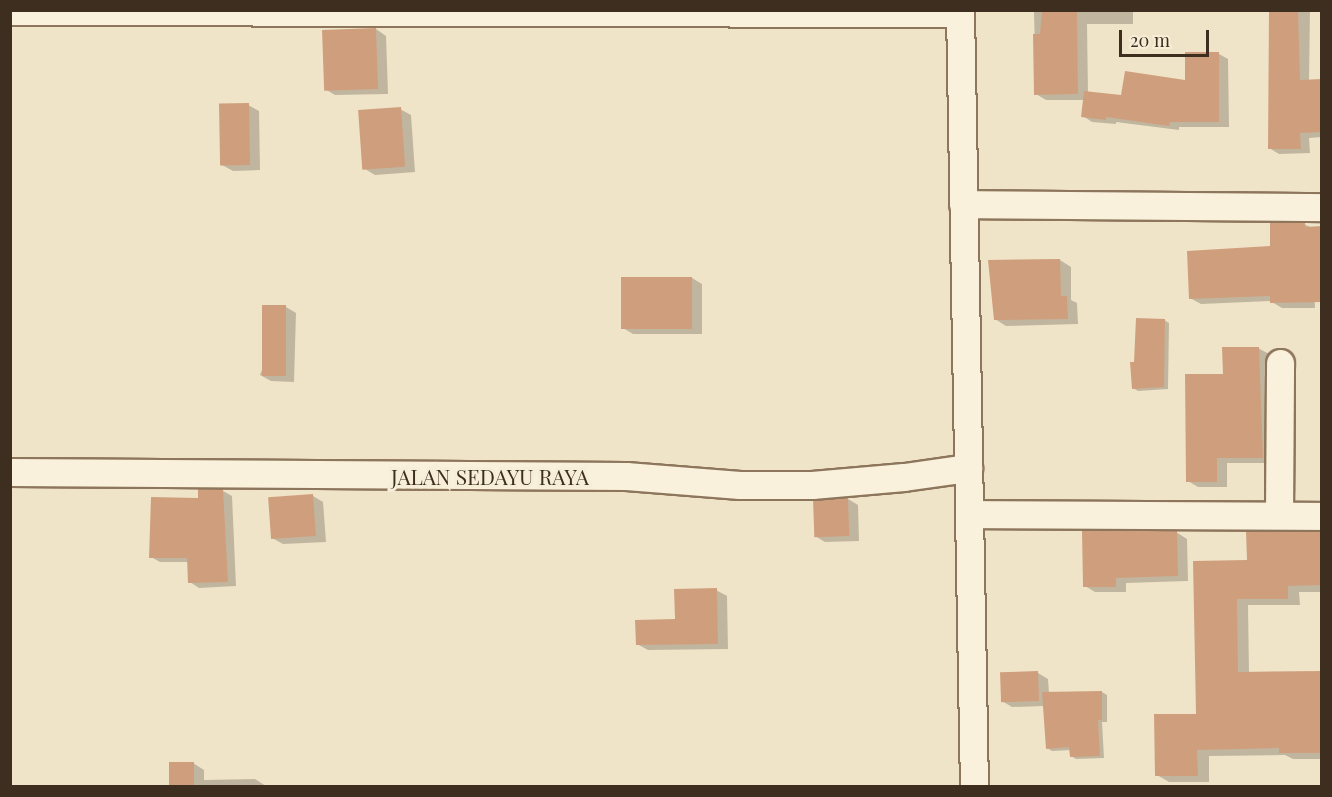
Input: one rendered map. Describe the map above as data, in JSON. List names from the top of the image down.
{
  "streets": {
    "street": ["JALAN SEDAYU RAYA"]
  },
  "scale_bar": "20 m"
}
